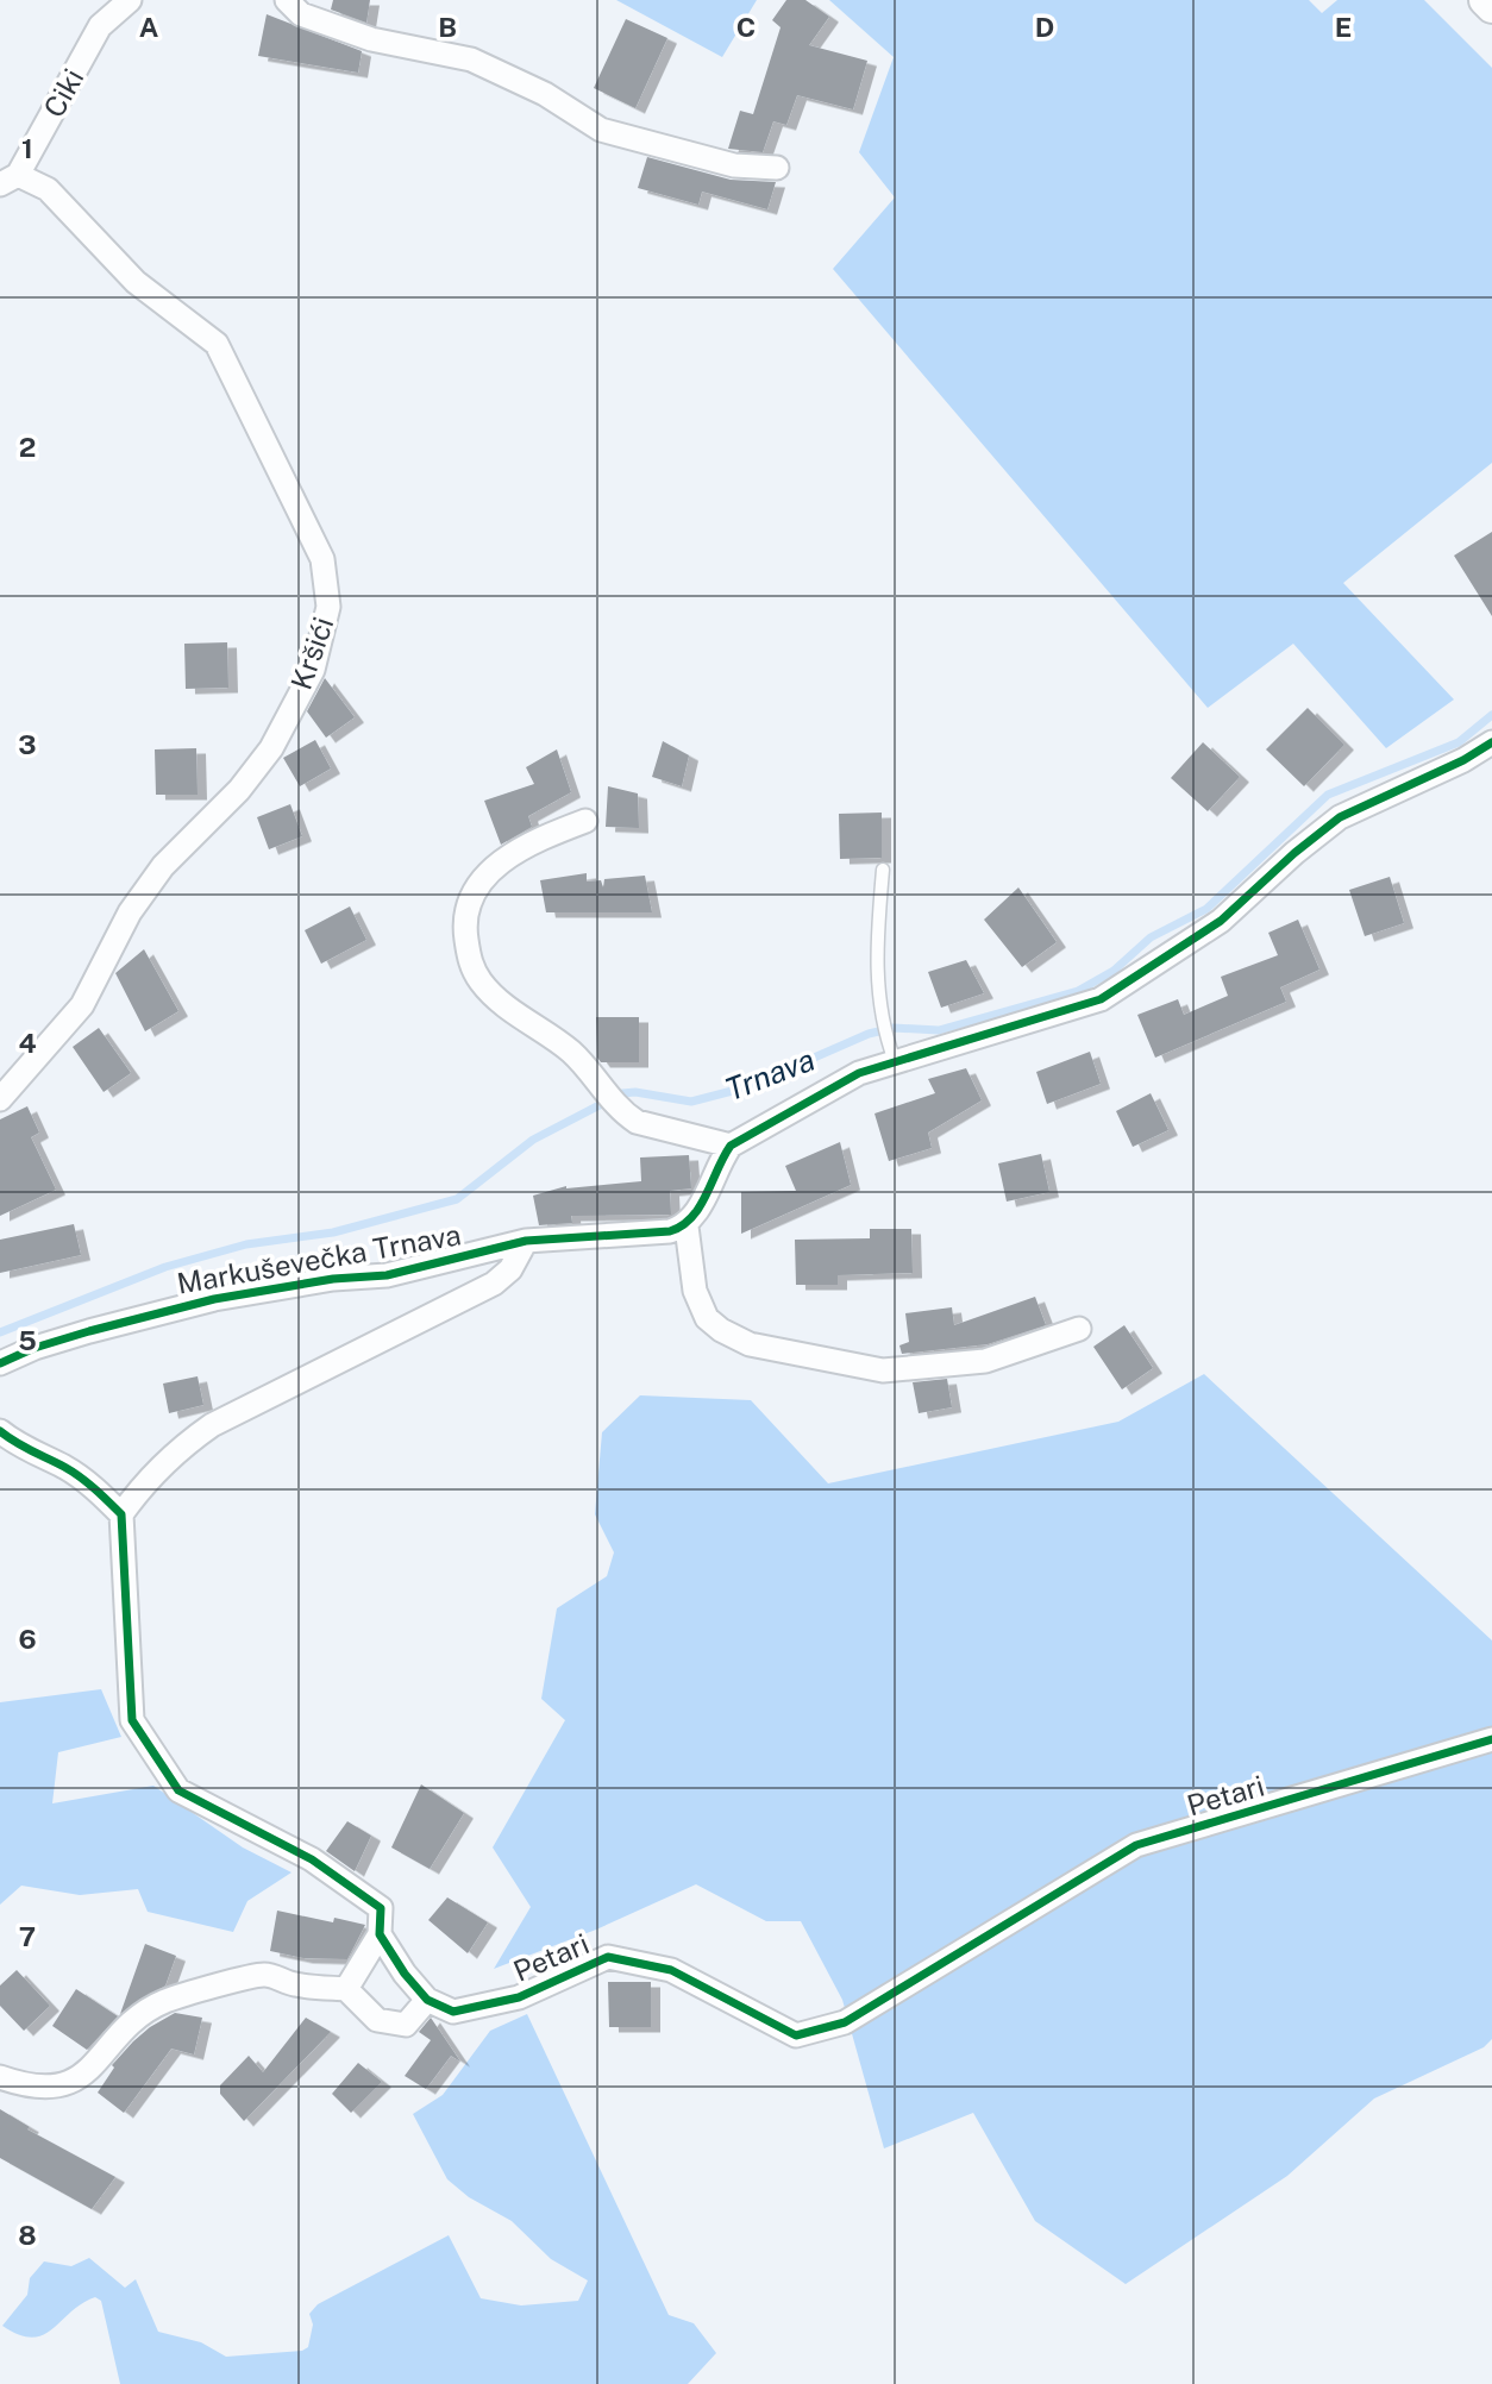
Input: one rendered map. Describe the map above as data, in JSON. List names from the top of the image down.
{
  "streets": {
    "street": [
      "Ciki",
      "Kršići",
      "Markuševečka Trnava",
      "Petari"
    ]
  },
  "crossings": [
    ["Ciki", "Kršići"]
  ],
  "water": ["Trnava"],
  "grid": {
    "columns": [
      "A",
      "B",
      "C",
      "D",
      "E"
    ],
    "rows": [
      "1",
      "2",
      "3",
      "4",
      "5",
      "6",
      "7",
      "8"
    ]
  }
}
